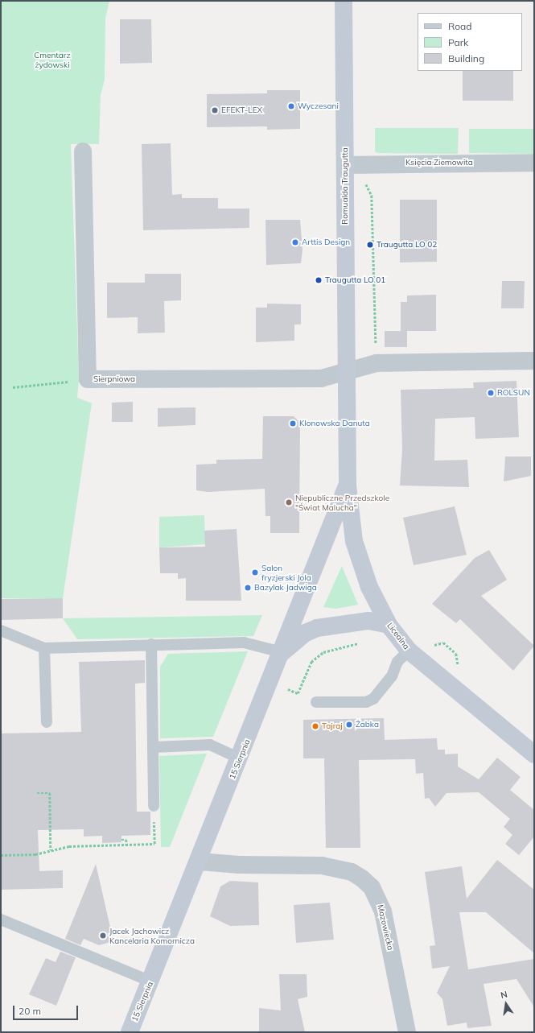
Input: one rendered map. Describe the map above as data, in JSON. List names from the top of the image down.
{
  "streets": {
    "street": [
      "Księcia Ziemowita",
      "Romualda Traugutta",
      "Sierpniowa",
      "Licealna",
      "15 Sierpnia",
      "Mazowiecka"
    ]
  },
  "crossings": [
    ["Księcia Ziemowita", "Romualda Traugutta"],
    ["Romualda Traugutta", "Sierpniowa"],
    ["Romualda Traugutta", "Licealna"],
    ["Romualda Traugutta", "15 Sierpnia"],
    ["Licealna", "15 Sierpnia"],
    ["15 Sierpnia", "Mazowiecka"]
  ],
  "parks": ["Cmentarz żydowski"],
  "places": [
    "Wyczesani",
    "EFEKT-LEX",
    "Arttis Design",
    "Traugutta LO 02",
    "Traugutta LO 01",
    "ROLSUN",
    "Klonowska Danuta",
    "Niepubliczne Przedszkole \"Świat Malucha\"",
    "Salon fryzjerski Jola",
    "Bazylak Jadwiga",
    "Żabka",
    "Tajraj",
    "Jacek Jachowicz Kancelaria Komornicza"
  ],
  "legend": ["Road", "Park", "Building"],
  "scale_bar": "20 m",
  "north": "top"
}
